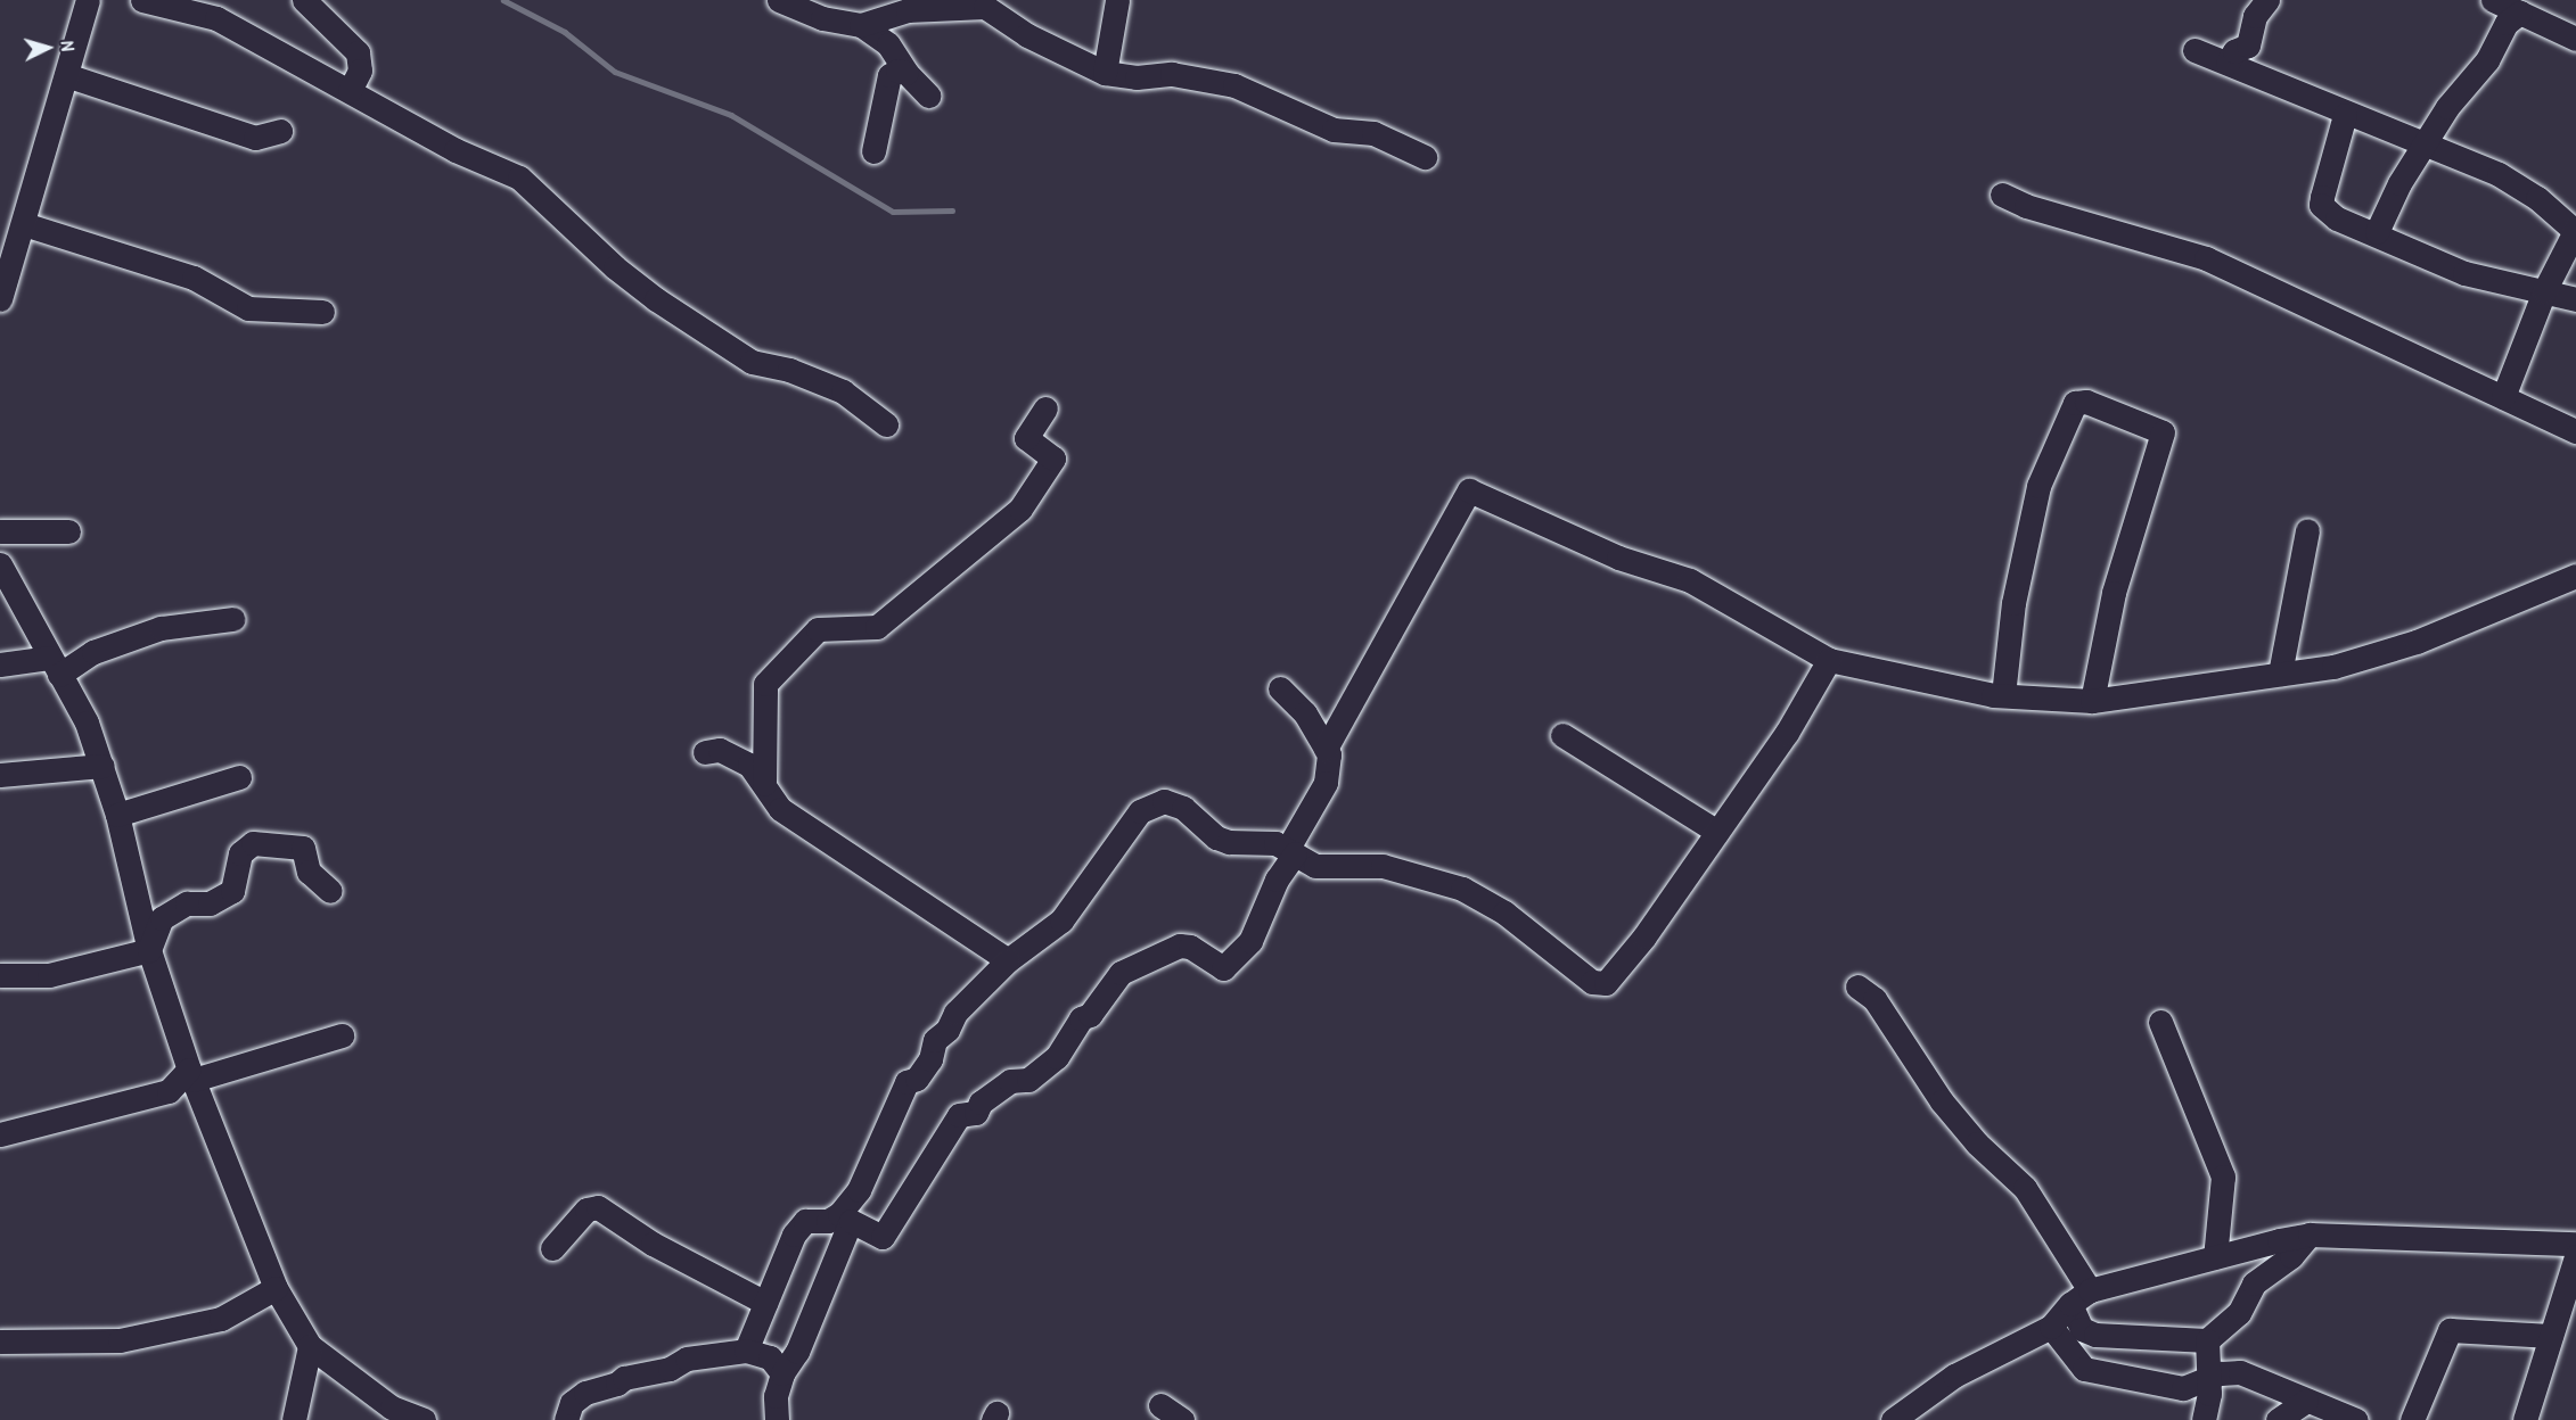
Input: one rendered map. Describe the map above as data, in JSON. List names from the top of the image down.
{
  "north": "right"
}
